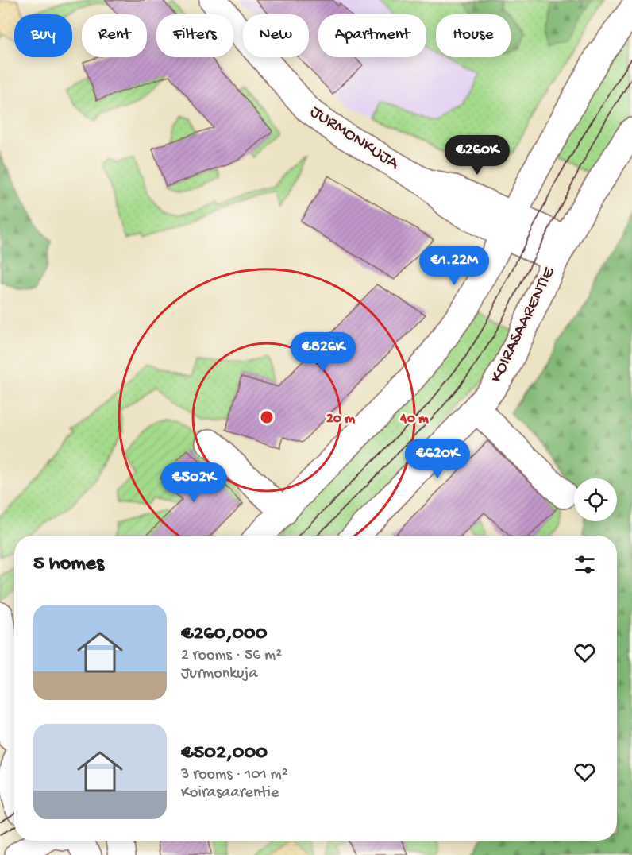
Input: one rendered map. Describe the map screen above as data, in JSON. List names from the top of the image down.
{
  "streets": {
    "street": ["JURMONKUJA", "KOIRASAARENTIE"]
  },
  "crossings": [
    ["JURMONKUJA", "KOIRASAARENTIE"]
  ],
  "page": {
    "chip": [
      "Buy",
      "Rent",
      "Filters",
      "New",
      "Apartment",
      "House"
    ],
    "price": [
      "€260K",
      "€1.22M",
      "€826K",
      "€620K",
      "€502K"
    ],
    "heading": "5 homes",
    "list": [
      {
        "name": "€260,000",
        "note": "2 rooms · 56 m² · Jurmonkuja"
      },
      {
        "name": "€502,000",
        "note": "3 rooms · 101 m² · Koirasaarentie"
      }
    ]
  },
  "rings": ["20 m", "40 m"]
}
